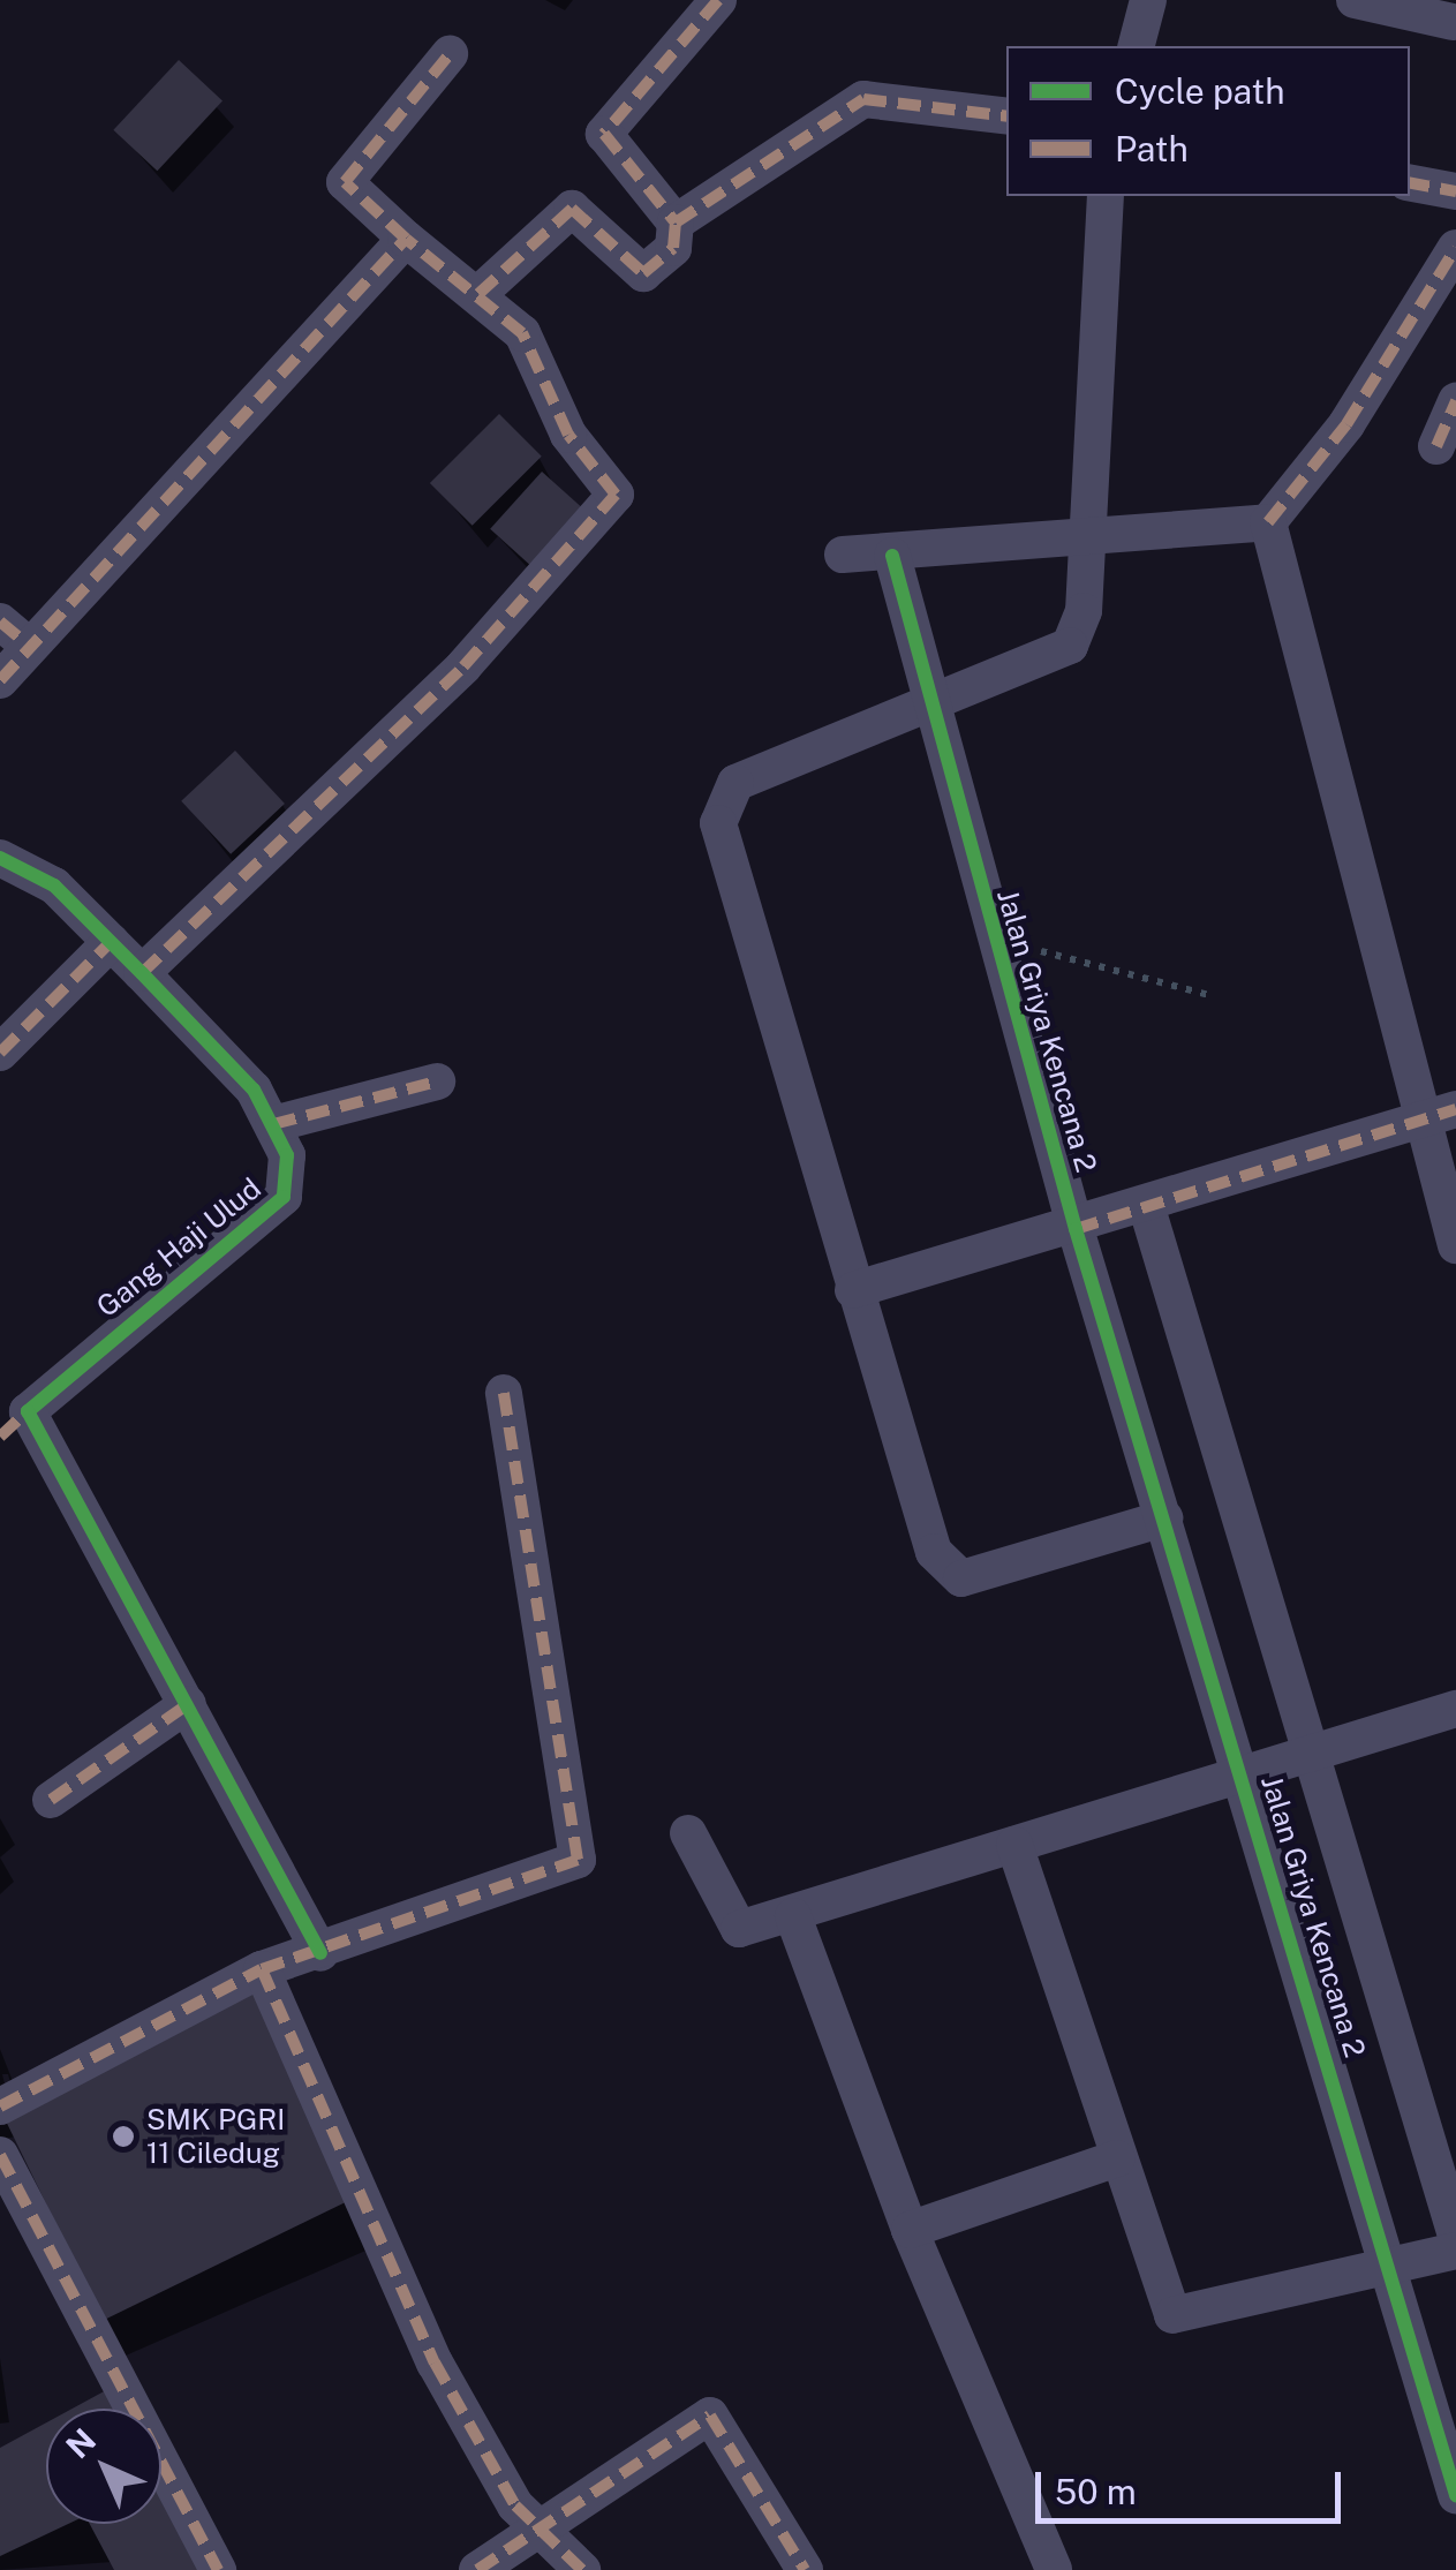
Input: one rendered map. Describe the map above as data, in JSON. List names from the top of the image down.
{
  "streets": {
    "street": ["Jalan Griya Kencana 2", "Gang Haji Ulud"]
  },
  "places": ["SMK PGRI 11 Ciledug"],
  "legend": ["Cycle path", "Path"],
  "scale_bar": "50 m",
  "north": "top left"
}
